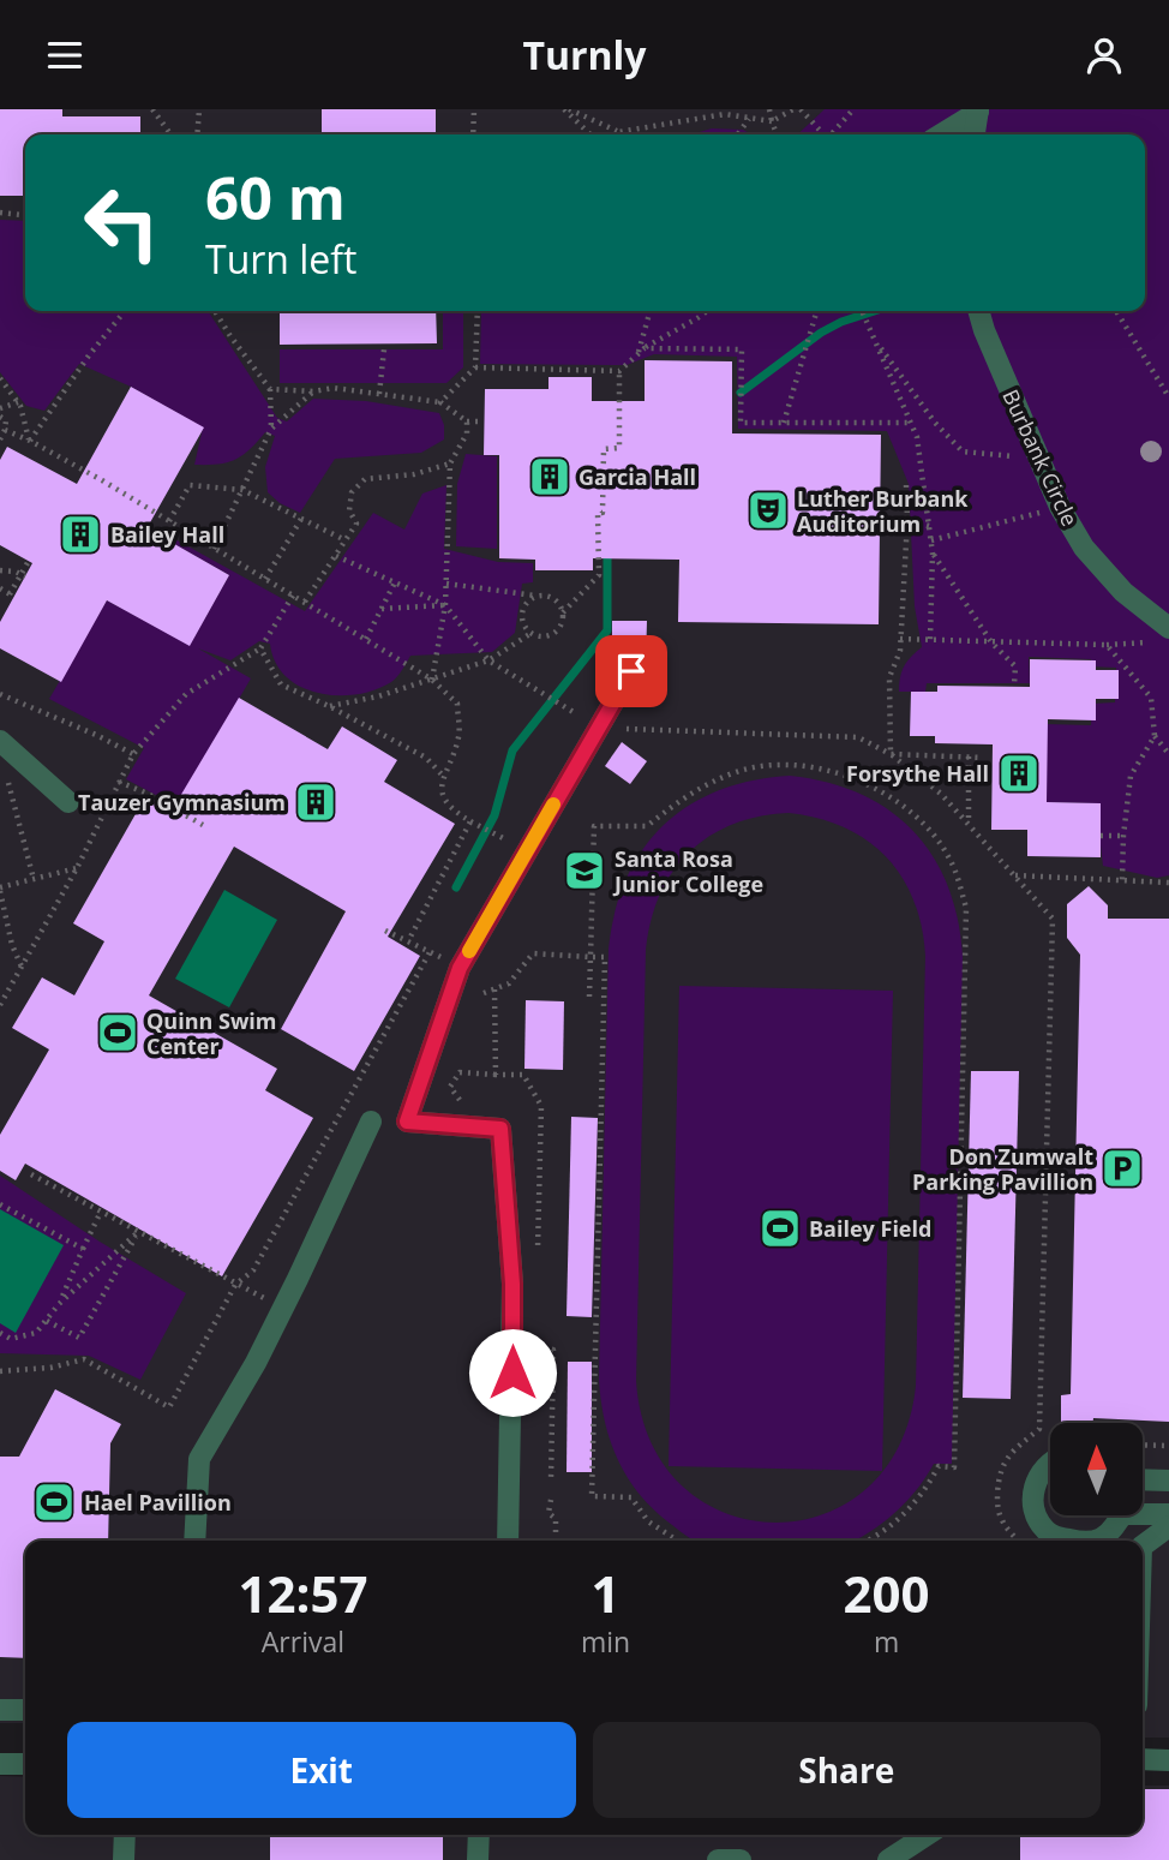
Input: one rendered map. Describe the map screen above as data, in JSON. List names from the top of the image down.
{
  "streets": {
    "lane": ["Burbank Circle"]
  },
  "places": {
    "building": [
      "Garcia Hall",
      "Bailey Hall",
      "Forsythe Hall",
      "Tauzer Gymnasium"
    ],
    "theatre": ["Luther Burbank Auditorium"],
    "school or university": ["Santa Rosa Junior College"],
    "sports": ["Quinn Swim Center", "Bailey Field", "Hael Pavillion"],
    "parking": ["Don Zumwalt Parking Pavillion"]
  },
  "north": "top",
  "page": {
    "header": "Turnly",
    "turn": ["60 m", "Turn left"],
    "eta": [
      "12:57",
      "Arrival",
      "1",
      "min",
      "200",
      "m"
    ],
    "buttons": ["Exit", "Share"]
  }
}
